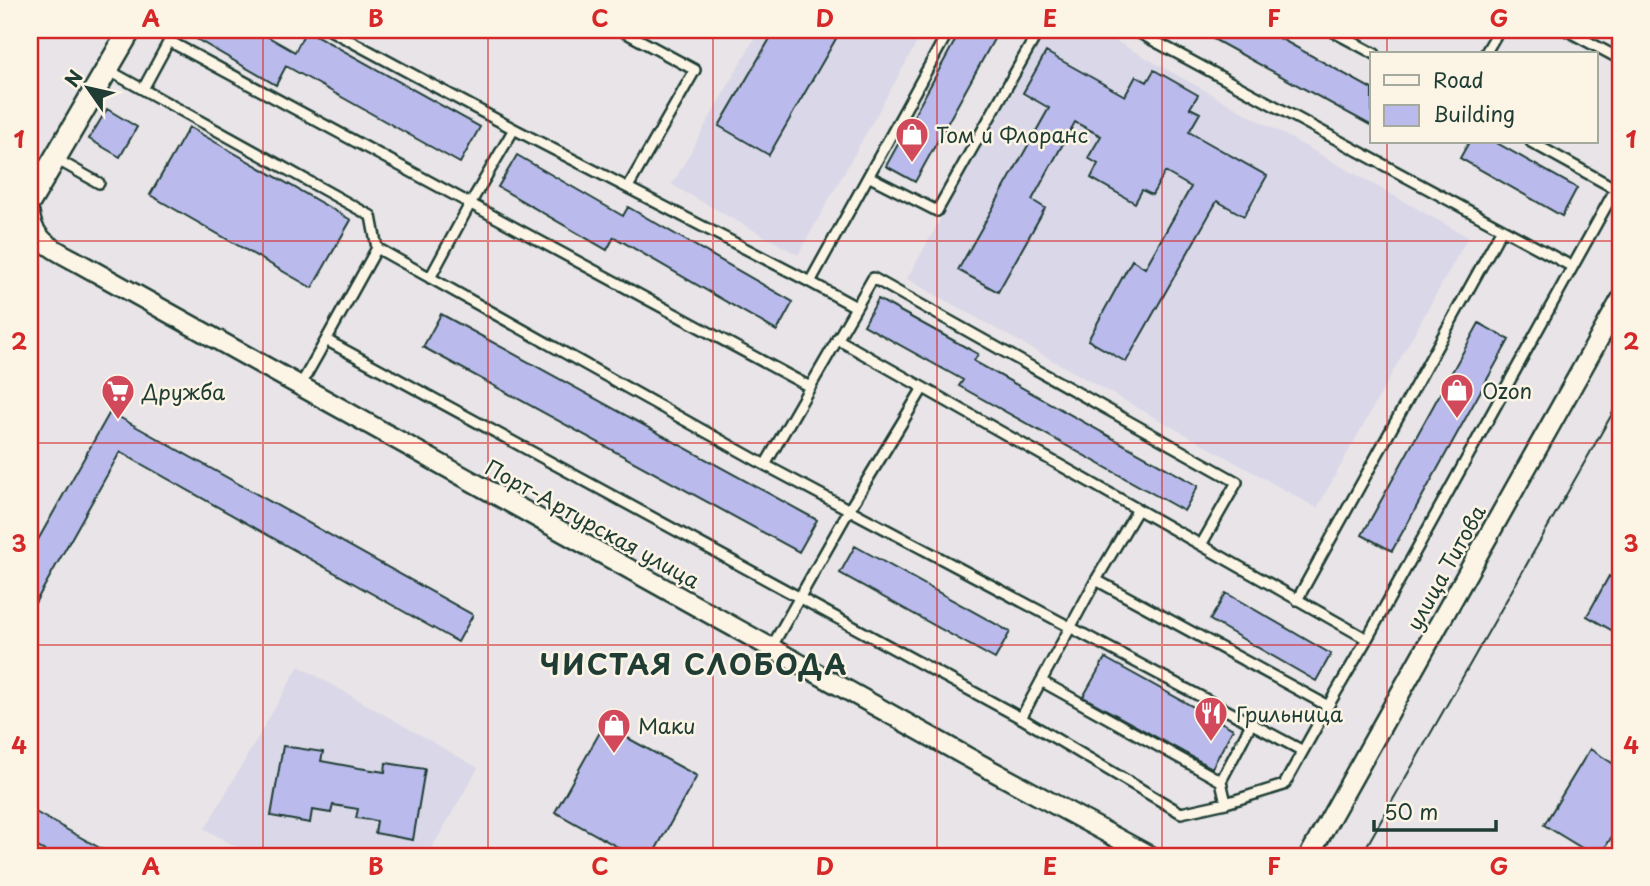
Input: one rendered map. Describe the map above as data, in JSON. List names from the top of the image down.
{
  "streets": {
    "street": ["Порт-Артурская улица", "улица Титова"]
  },
  "districts": ["ЧИСТАЯ СЛОБОДА"],
  "places": {
    "shop": ["Том и Флоранс", "Ozon", "Маки"],
    "supermarket": ["Дружба"],
    "restaurant": ["Грильница"]
  },
  "legend": ["Road", "Building"],
  "scale_bar": "50 m",
  "north": "top left",
  "grid": {
    "columns": [
      "A",
      "B",
      "C",
      "D",
      "E",
      "F",
      "G"
    ],
    "rows": [
      "1",
      "2",
      "3",
      "4"
    ]
  }
}
